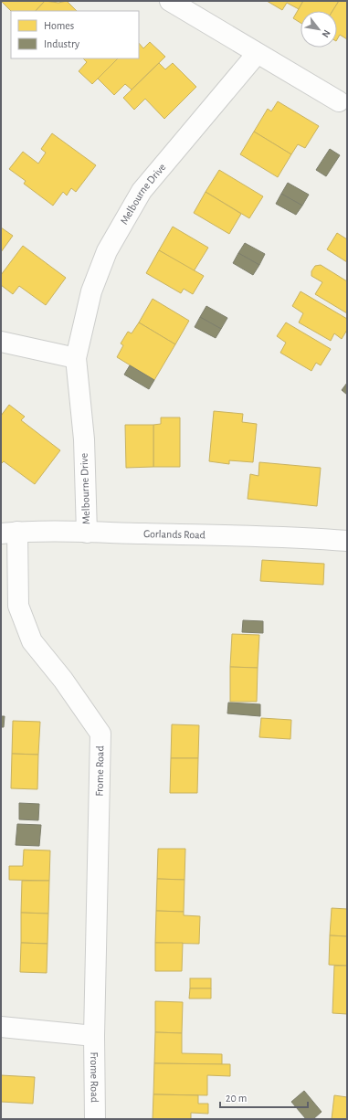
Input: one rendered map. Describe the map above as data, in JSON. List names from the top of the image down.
{
  "streets": {
    "street": ["Melbourne Drive", "Gorlands Road", "Frome Road"]
  },
  "crossings": [
    ["Melbourne Drive", "Gorlands Road"],
    ["Gorlands Road", "Frome Road"]
  ],
  "legend": ["Homes", "Industry"],
  "scale_bar": "20 m",
  "north": "bottom right"
}
